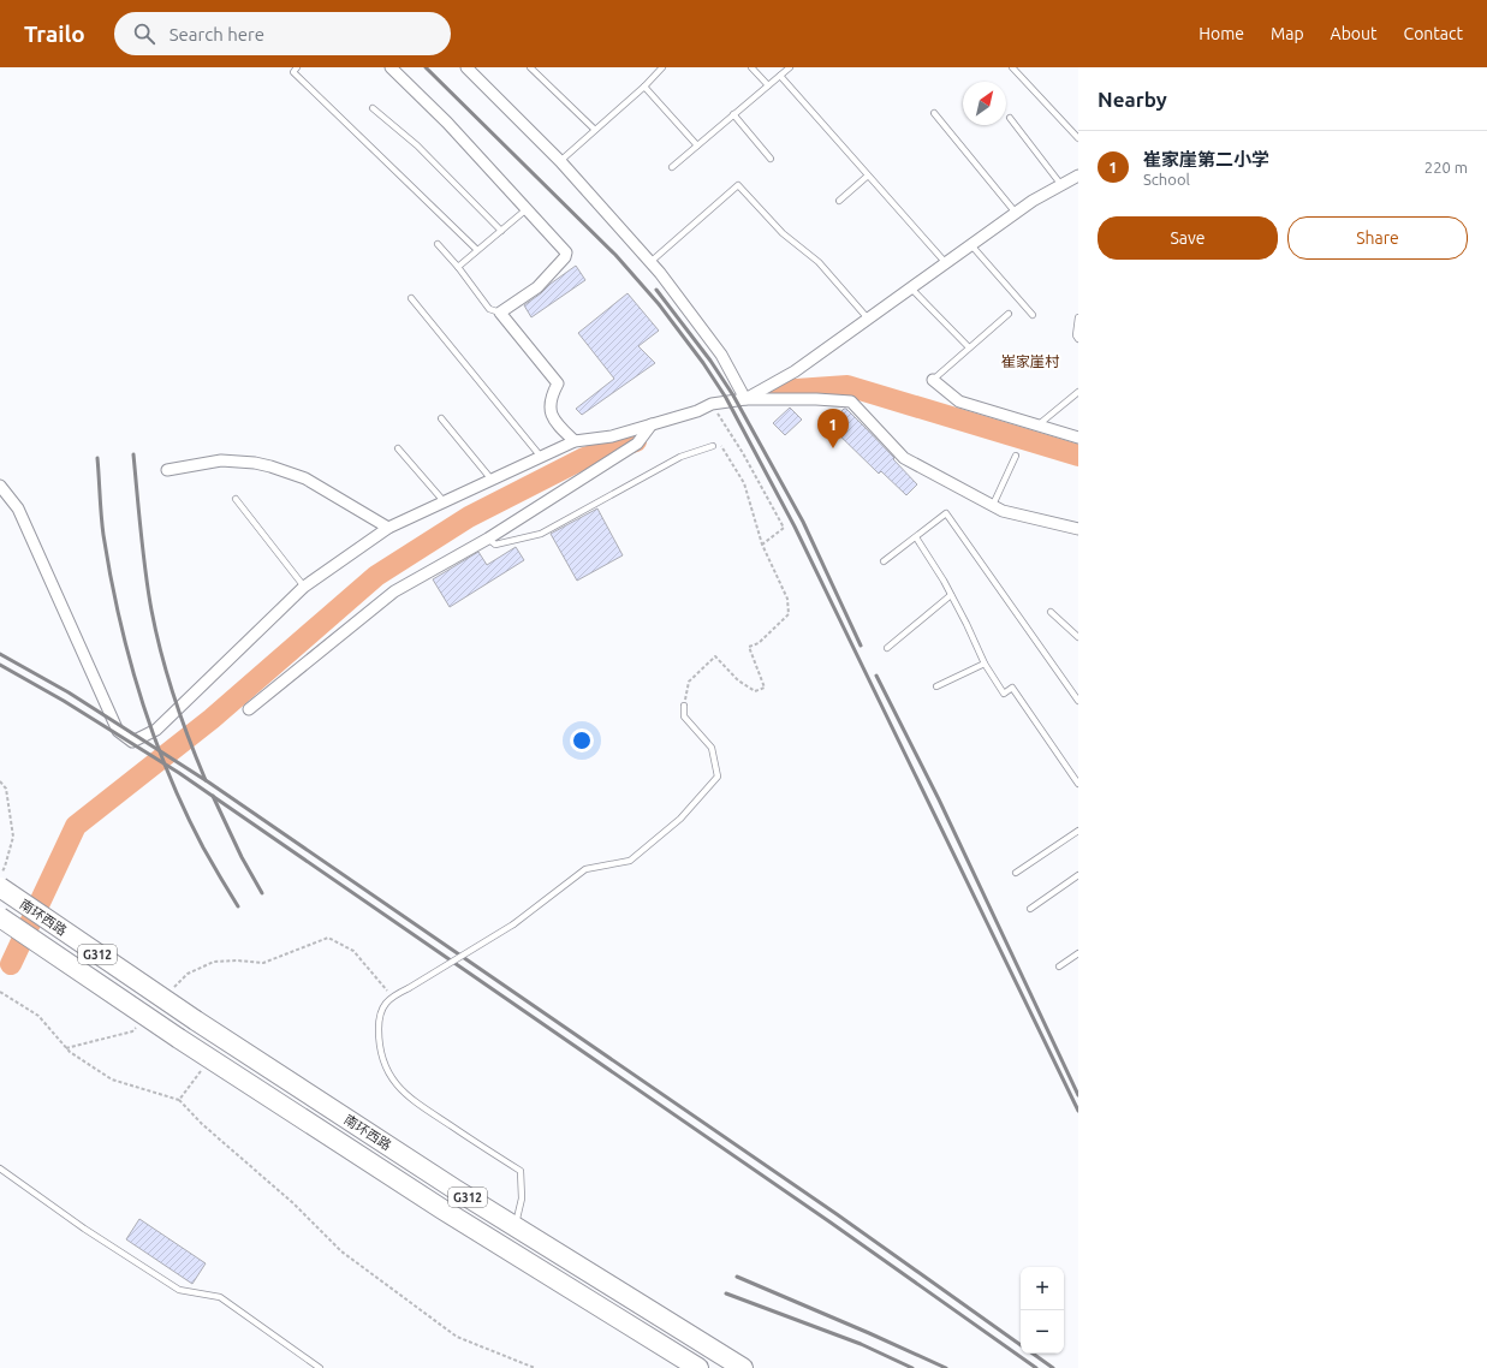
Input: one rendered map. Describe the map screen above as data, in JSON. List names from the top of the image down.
{
  "streets": {
    "highway": ["南环西路", "G312"]
  },
  "districts": ["崔家崖村"],
  "north": "top right",
  "page": {
    "header": "Trailo",
    "search": "Search here",
    "nav": [
      "Home",
      "Map",
      "About",
      "Contact"
    ],
    "heading": "Nearby",
    "list": [
      {
        "mark": "1",
        "name": "崔家崖第二小学",
        "note": "School",
        "value": "220 m"
      }
    ],
    "buttons": ["Save", "Share"],
    "pins": "1",
    "map_buttons": ["+", "−"]
  }
}
